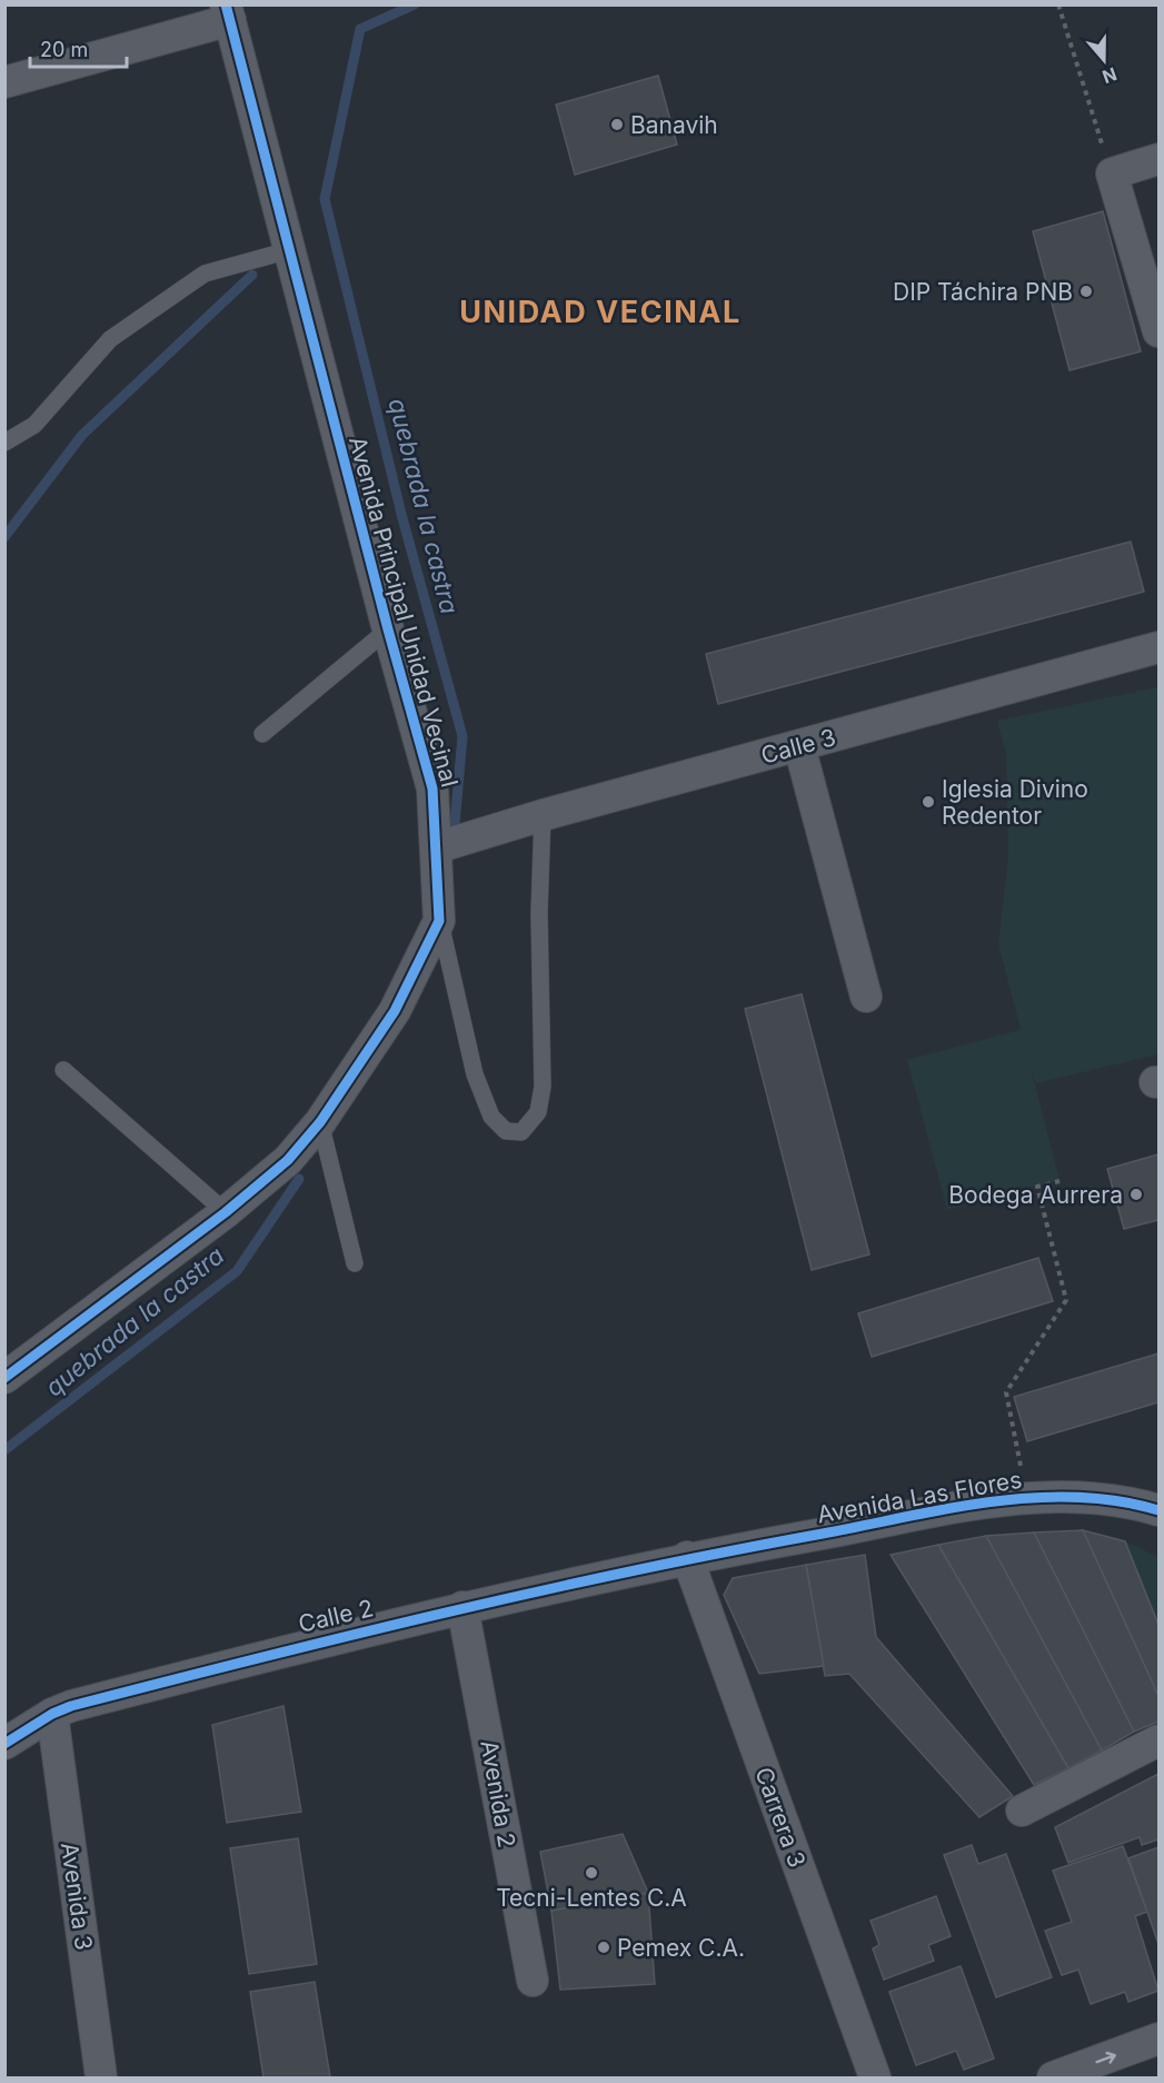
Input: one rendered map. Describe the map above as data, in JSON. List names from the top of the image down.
{
  "streets": {
    "street": [
      "Avenida Principal Unidad Vecinal",
      "Calle 3",
      "Avenida Las Flores",
      "Calle 2",
      "Avenida 2",
      "Carrera 3",
      "Avenida 3"
    ]
  },
  "crossings": [
    ["Avenida Principal Unidad Vecinal", "Calle 3"],
    ["Avenida Las Flores", "Calle 2"],
    ["Avenida Las Flores", "Carrera 3"],
    ["Calle 2", "Avenida 2"],
    ["Calle 2", "Carrera 3"],
    ["Calle 2", "Avenida 3"]
  ],
  "districts": ["UNIDAD VECINAL"],
  "water": ["quebrada la castra"],
  "places": [
    "Banavih",
    "DIP Táchira PNB",
    "Iglesia Divino Redentor",
    "Bodega Aurrera",
    "Tecni-Lentes C.A",
    "Pemex C.A."
  ],
  "scale_bar": "20 m",
  "north": "bottom"
}
